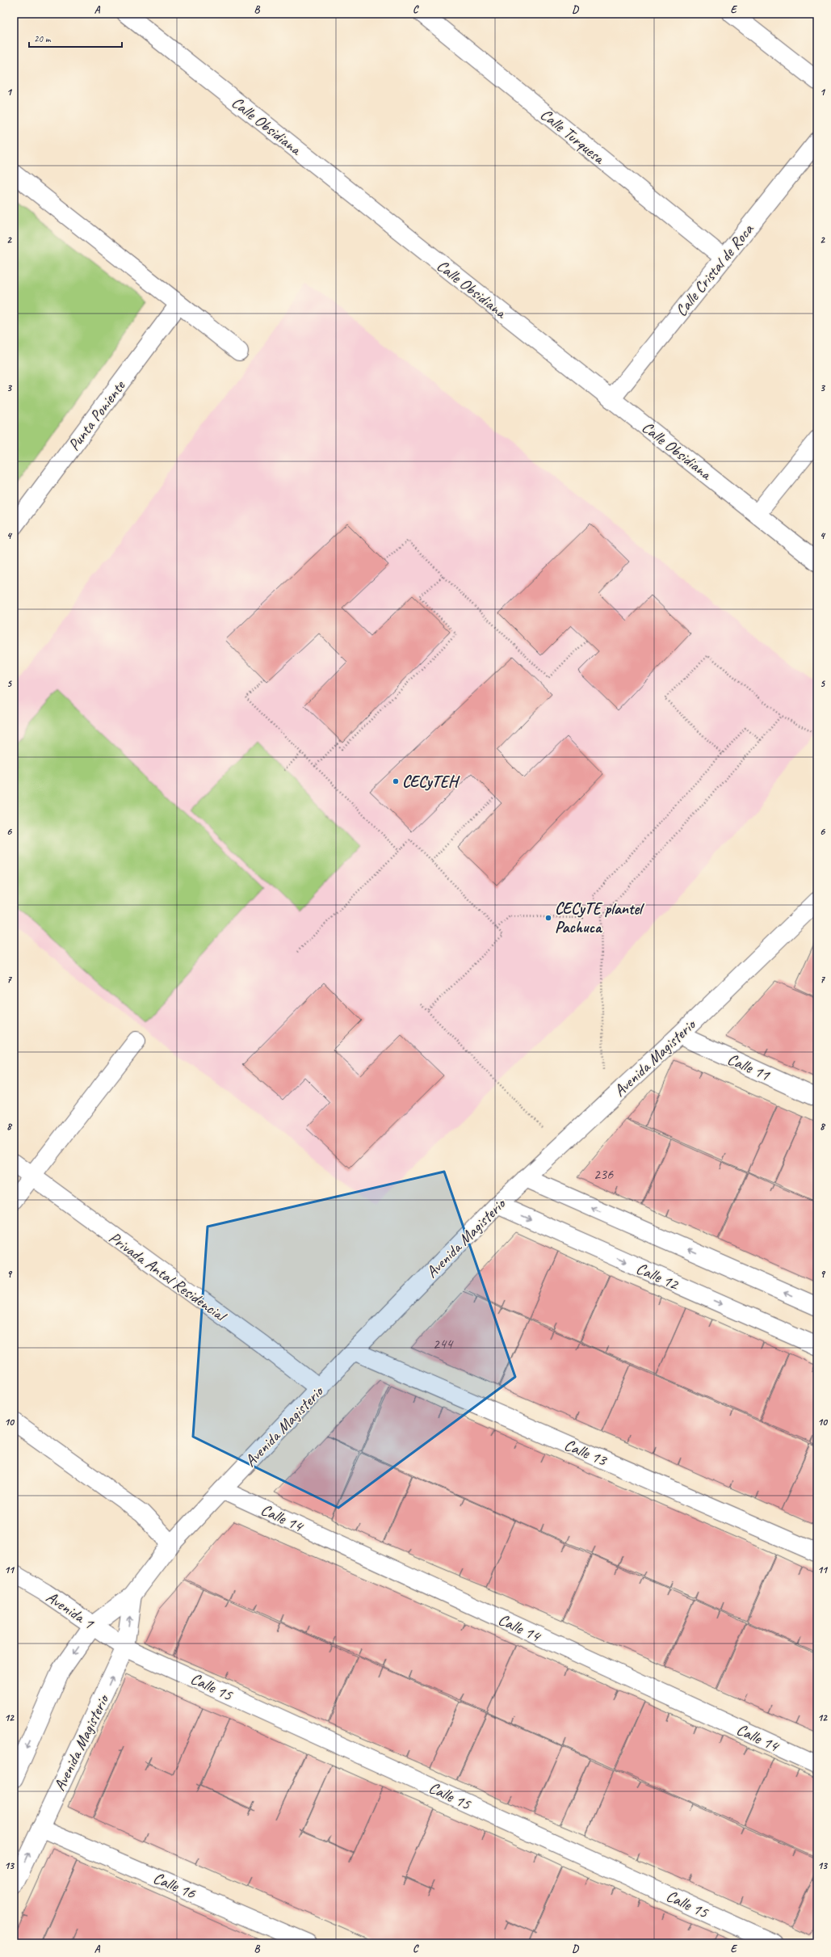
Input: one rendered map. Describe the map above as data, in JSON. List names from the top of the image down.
{
  "streets": {
    "street": [
      "Calle Obsidiana",
      "Calle Turquesa",
      "Calle Cristal de Roca",
      "Punta Poniente",
      "Avenida Magisterio",
      "Calle 11",
      "Privada Antal Residencial",
      "Calle 12",
      "Calle 13",
      "Calle 14",
      "Avenida 1",
      "Calle 15",
      "Calle 16"
    ]
  },
  "crossings": [
    ["Calle Obsidiana", "Calle Cristal de Roca"],
    ["Calle Turquesa", "Calle Cristal de Roca"],
    ["Avenida Magisterio", "Calle 11"],
    ["Avenida Magisterio", "Privada Antal Residencial"],
    ["Avenida Magisterio", "Calle 12"],
    ["Avenida Magisterio", "Calle 13"],
    ["Avenida Magisterio", "Calle 14"],
    ["Avenida Magisterio", "Avenida 1"],
    ["Avenida Magisterio", "Calle 15"],
    ["Avenida Magisterio", "Calle 16"],
    ["Avenida 1", "Calle 15"]
  ],
  "places": ["CECyTEH", "CECyTE plantel Pachuca"],
  "house_numbers": ["236", "244"],
  "scale_bar": "20 m",
  "grid": {
    "columns": [
      "A",
      "B",
      "C",
      "D",
      "E"
    ],
    "rows": [
      "1",
      "2",
      "3",
      "4",
      "5",
      "6",
      "7",
      "8",
      "9",
      "10",
      "11",
      "12",
      "13"
    ]
  }
}
